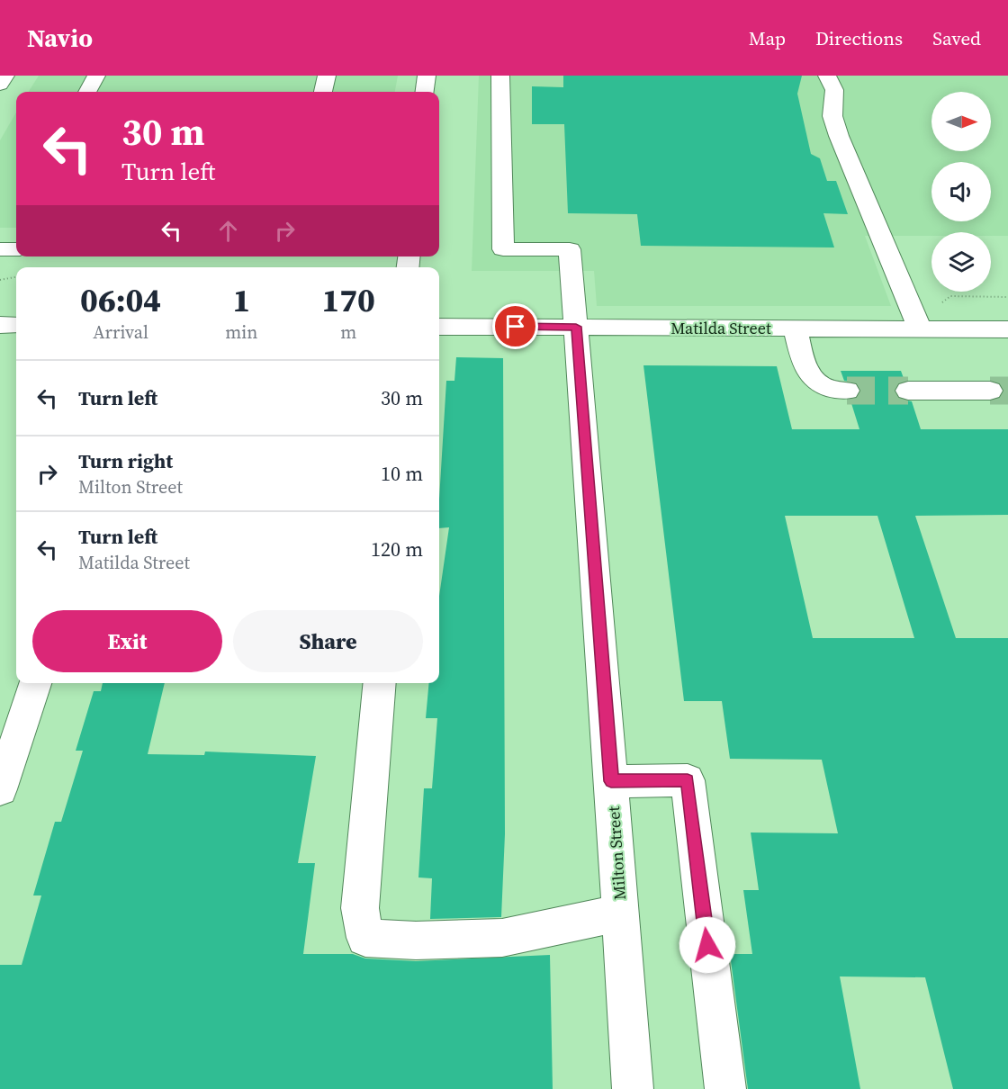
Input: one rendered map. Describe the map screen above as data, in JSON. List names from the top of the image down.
{
  "streets": {
    "street": ["Matilda Street", "Milton Street"]
  },
  "crossings": [
    ["Matilda Street", "Milton Street"]
  ],
  "north": "right",
  "page": {
    "header": "Navio",
    "nav": ["Map", "Directions", "Saved"],
    "turn": ["30 m", "Turn left"],
    "eta": [
      "06:04",
      "Arrival",
      "1",
      "min",
      "170",
      "m"
    ],
    "list": [
      {
        "name": "Turn left",
        "value": "30 m"
      },
      {
        "name": "Turn right",
        "note": "Milton Street",
        "value": "10 m"
      },
      {
        "name": "Turn left",
        "note": "Matilda Street",
        "value": "120 m"
      }
    ],
    "buttons": ["Exit", "Share"]
  }
}
